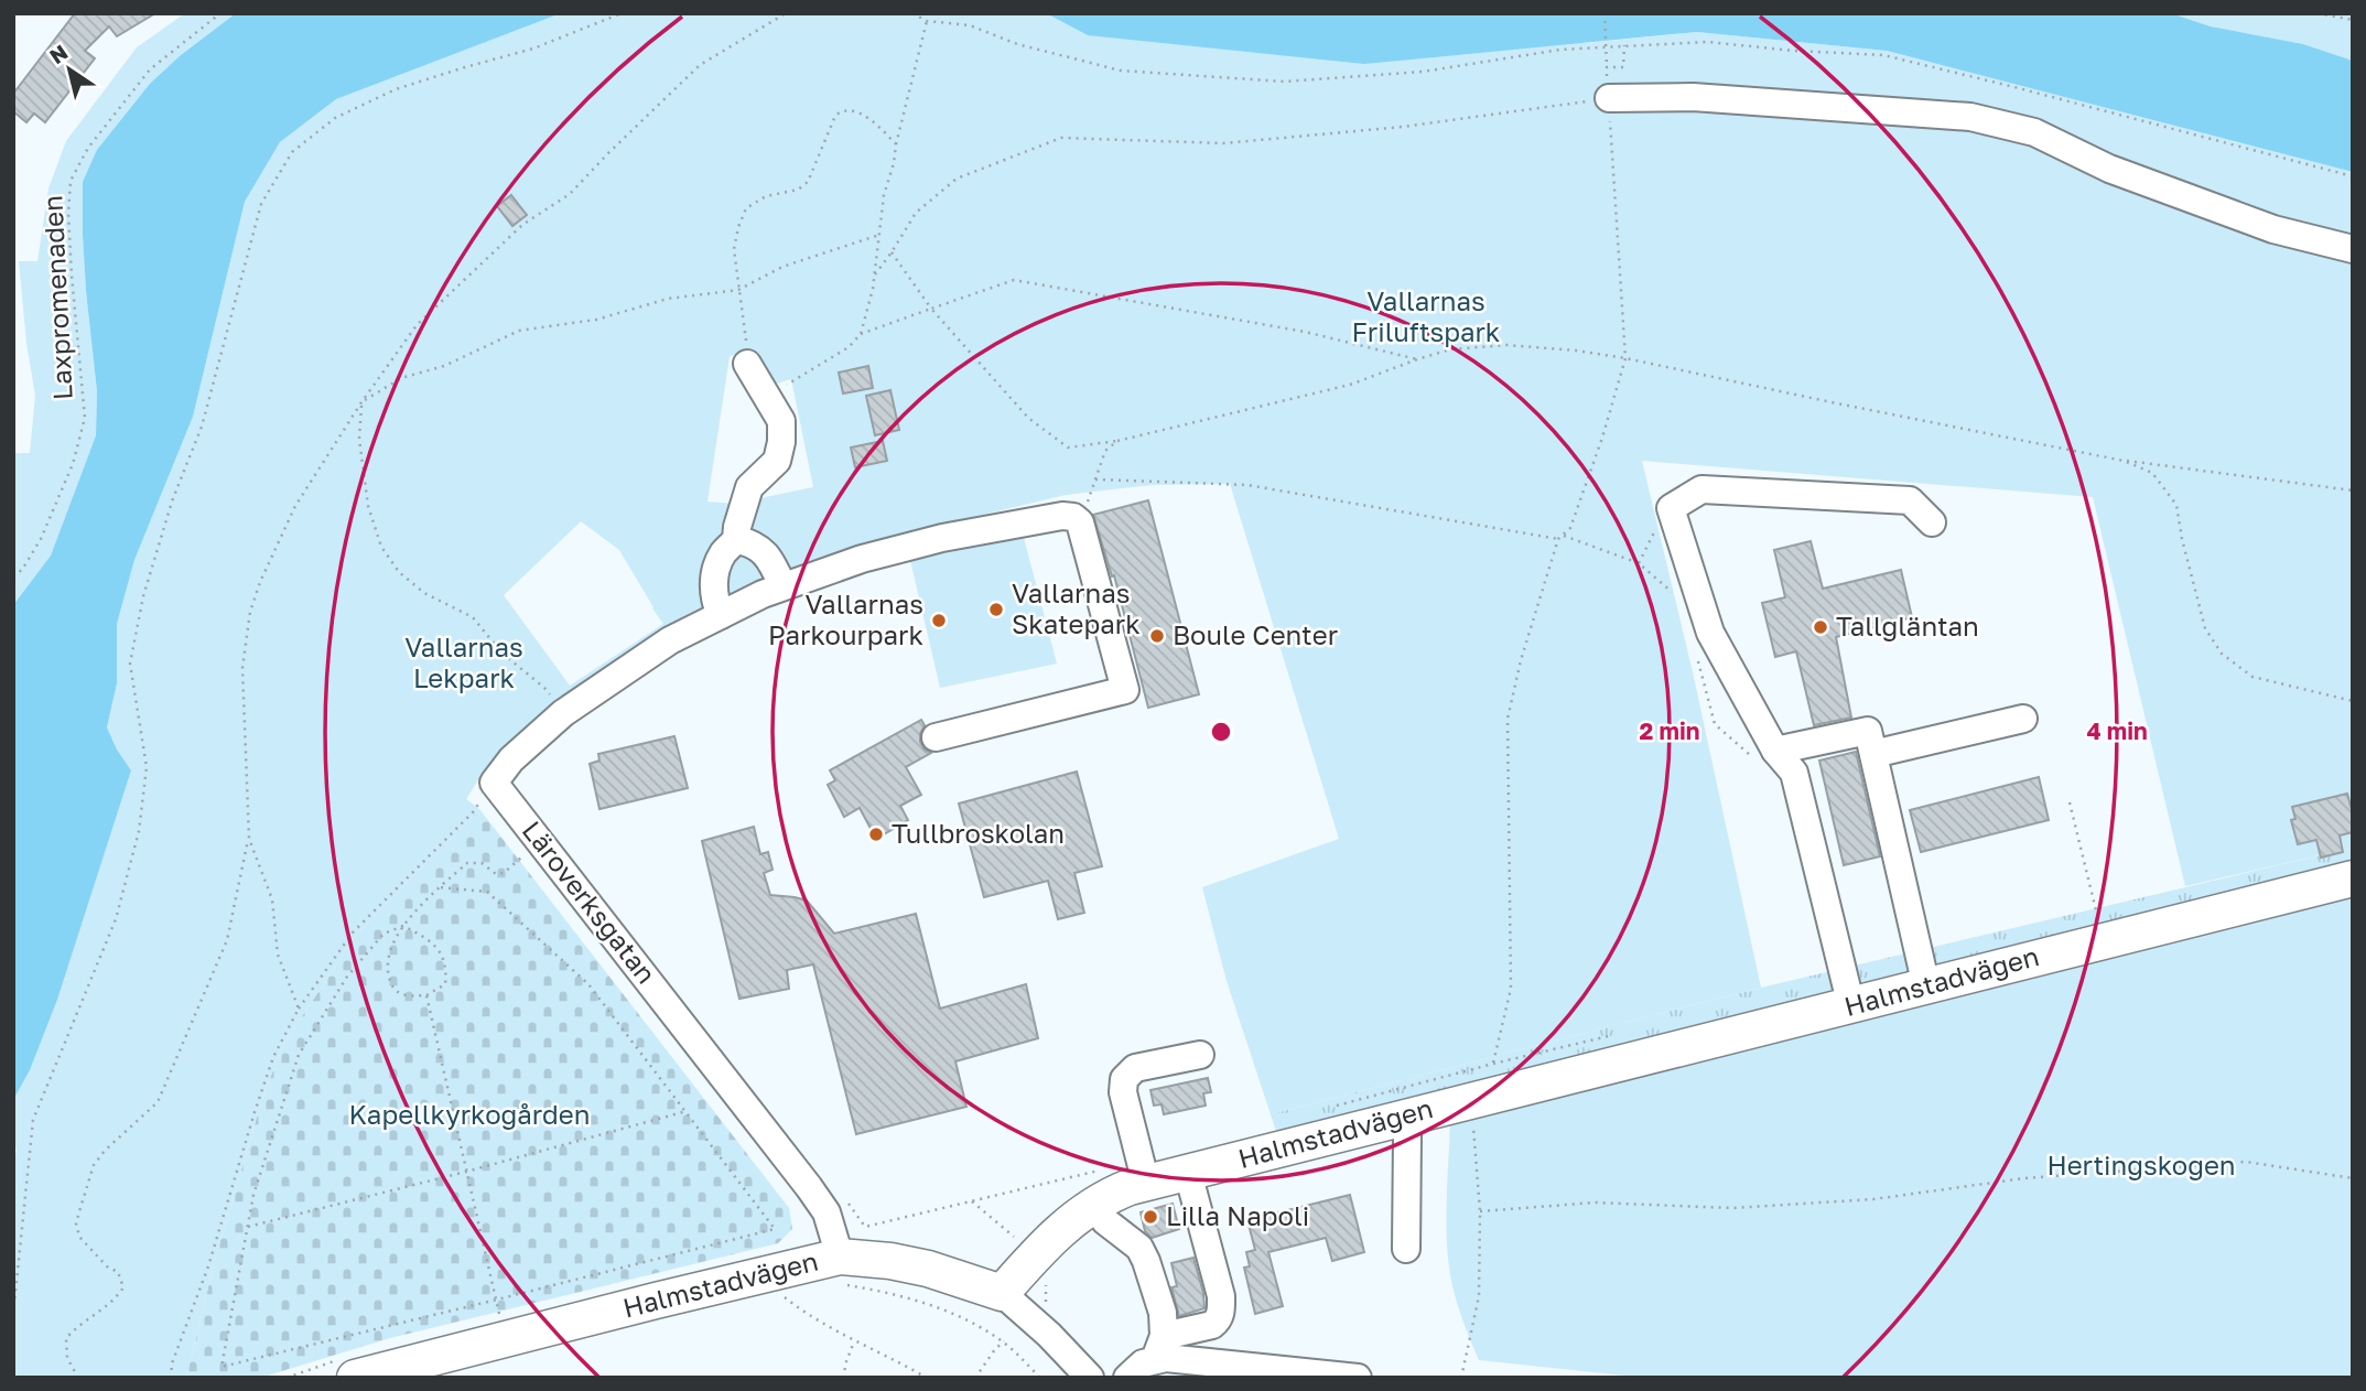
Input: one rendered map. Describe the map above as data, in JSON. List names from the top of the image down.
{
  "streets": {
    "main road": ["Halmstadvägen"],
    "street": ["Läroverksgatan"],
    "path": ["Laxpromenaden"]
  },
  "crossings": [
    ["Läroverksgatan", "Halmstadvägen"]
  ],
  "parks": [
    "Vallarnas Friluftspark",
    "Vallarnas Lekpark",
    "Kapellkyrkogården",
    "Hertingskogen"
  ],
  "places": [
    "Vallarnas Skatepark",
    "Vallarnas Parkourpark",
    "Tallgläntan",
    "Boule Center",
    "Tullbroskolan",
    "Lilla Napoli"
  ],
  "north": "top left",
  "rings": ["2 min", "4 min"]
}
